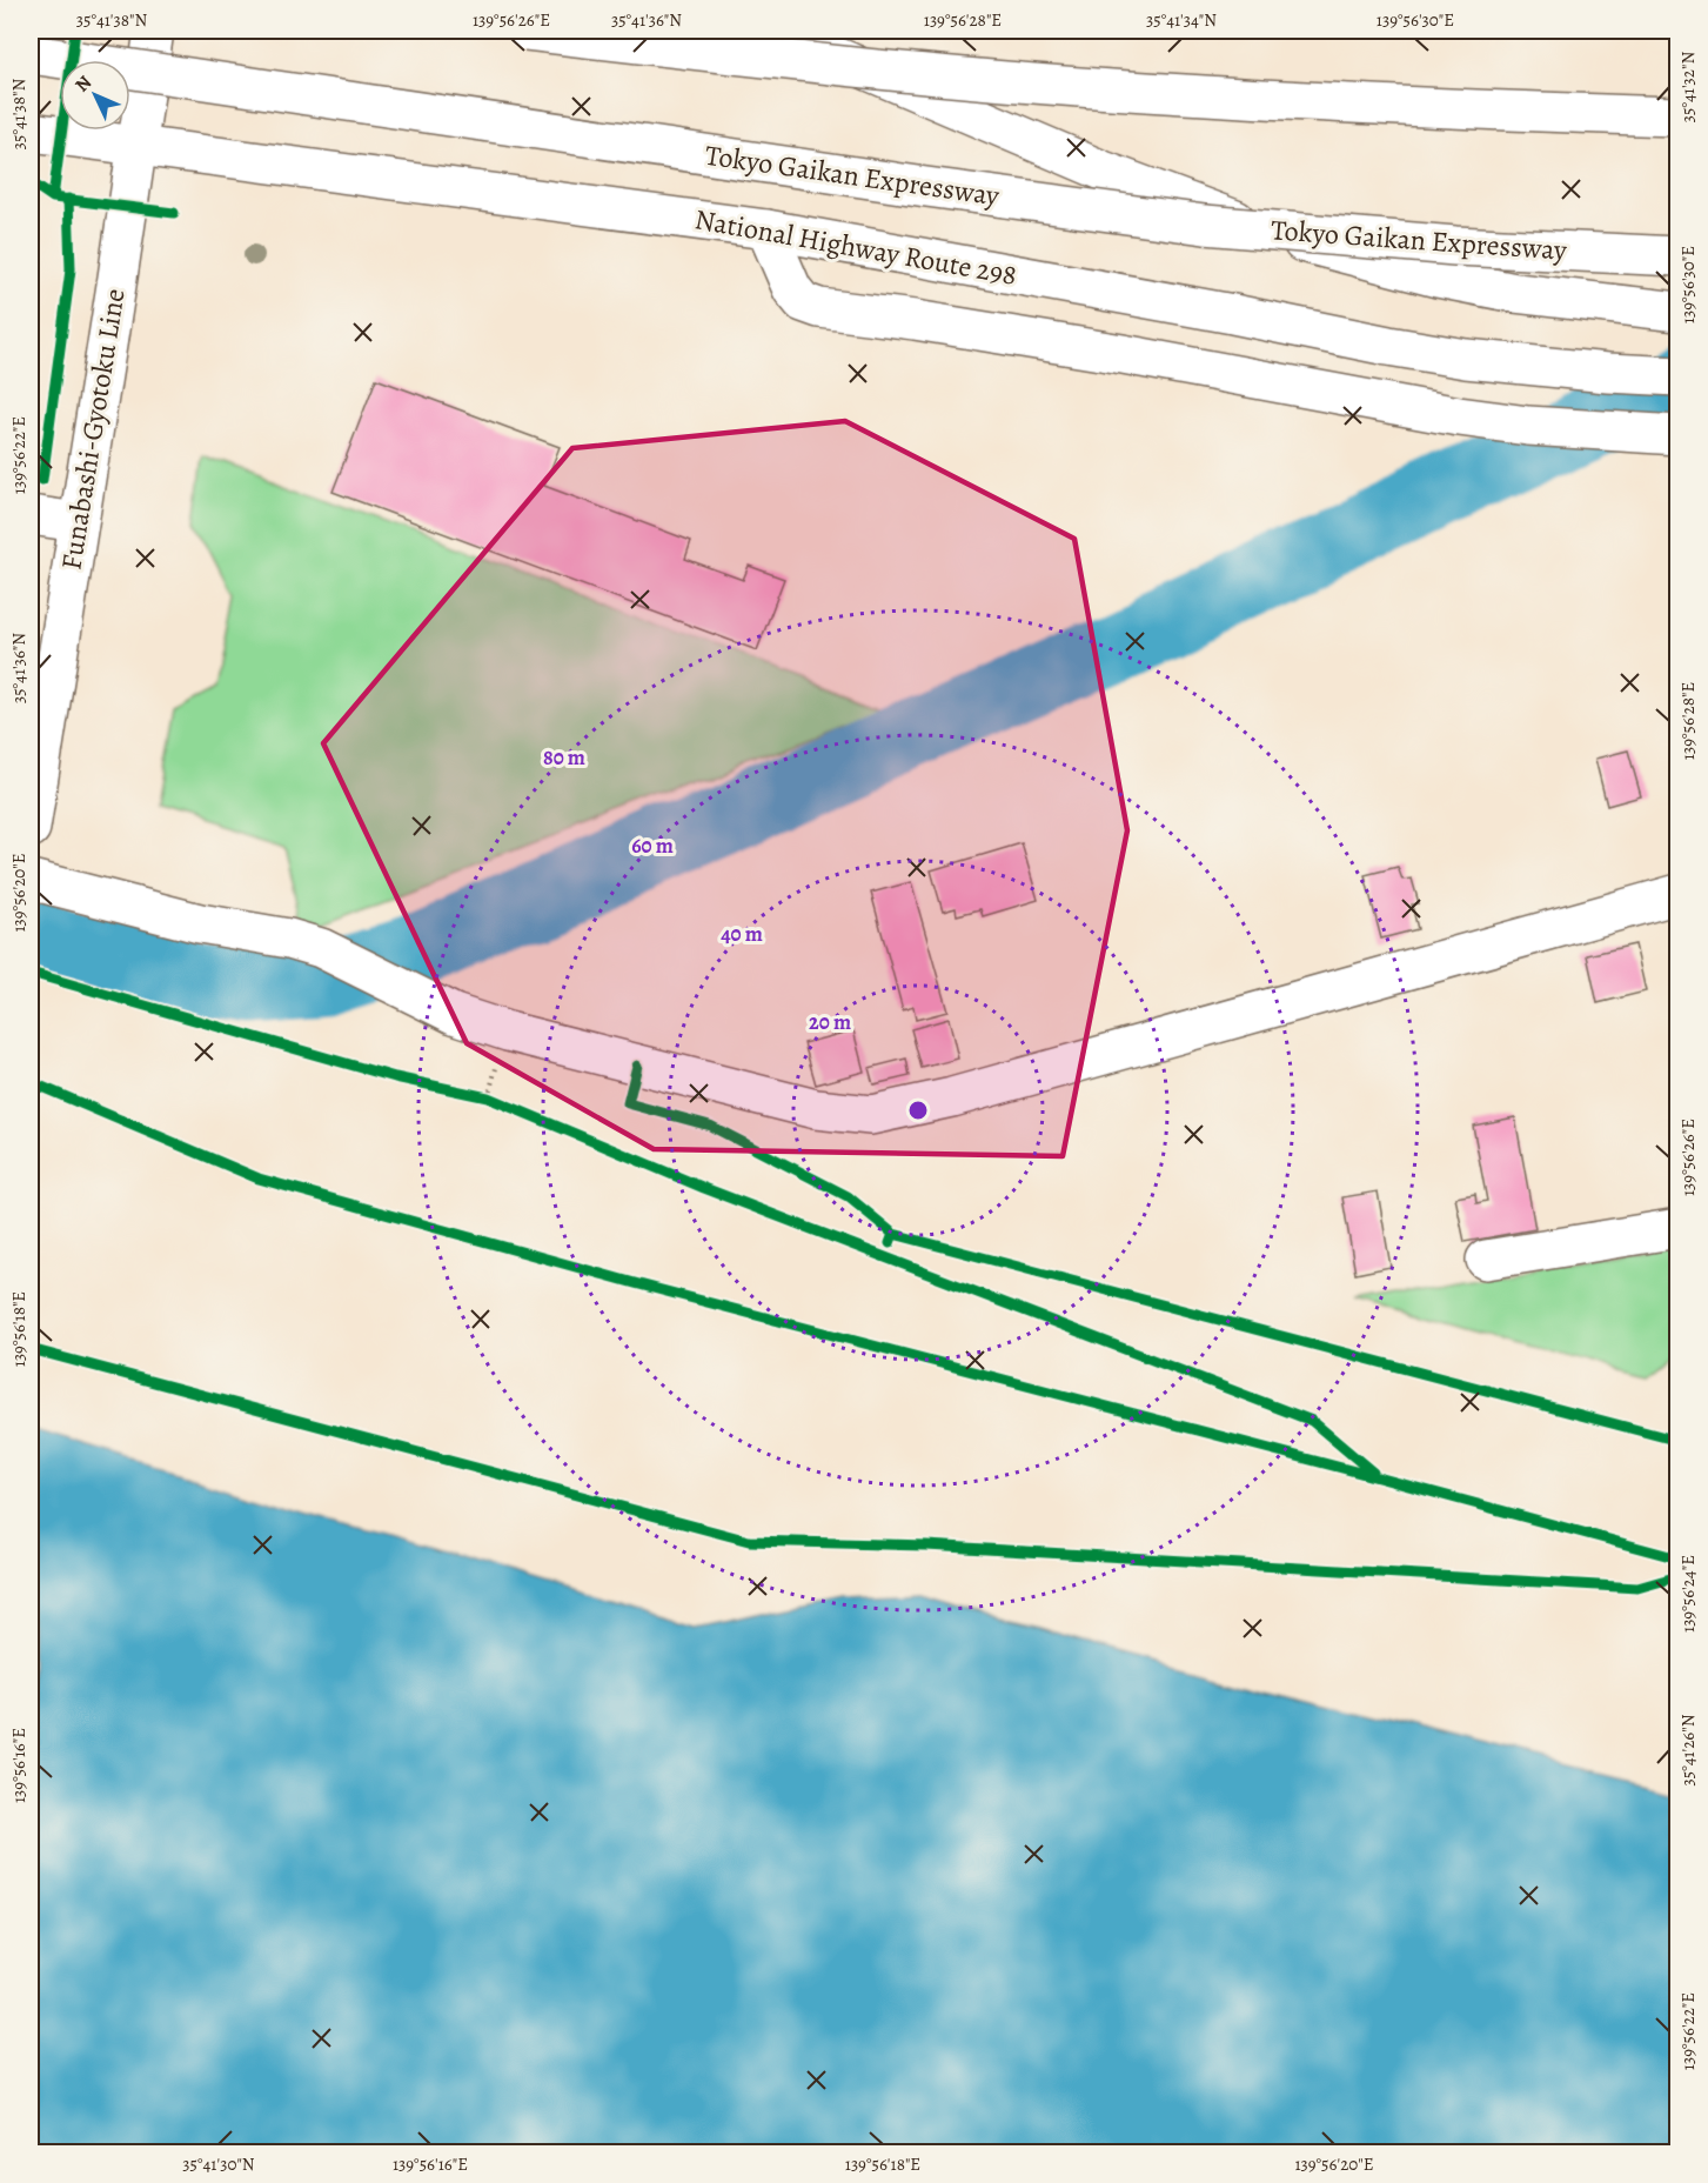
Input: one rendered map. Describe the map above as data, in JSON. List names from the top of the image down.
{
  "streets": {
    "main road": ["Tokyo Gaikan Expressway", "National Highway Route 298", "Funabashi-Gyotoku Line"]
  },
  "crossings": [
    ["National Highway Route 298", "Funabashi-Gyotoku Line"]
  ],
  "north": "top left",
  "coordinates": [
    "35°41'38\"N",
    "139°56'26\"E",
    "35°41'36\"N",
    "139°56'28\"E",
    "35°41'34\"N",
    "139°56'30\"E",
    "35°41'32\"N",
    "139°56'22\"E",
    "139°56'20\"E",
    "139°56'18\"E",
    "139°56'24\"E",
    "35°41'26\"N",
    "139°56'16\"E",
    "35°41'30\"N"
  ],
  "rings": [
    "80 m",
    "60 m",
    "40 m",
    "20 m"
  ]
}
